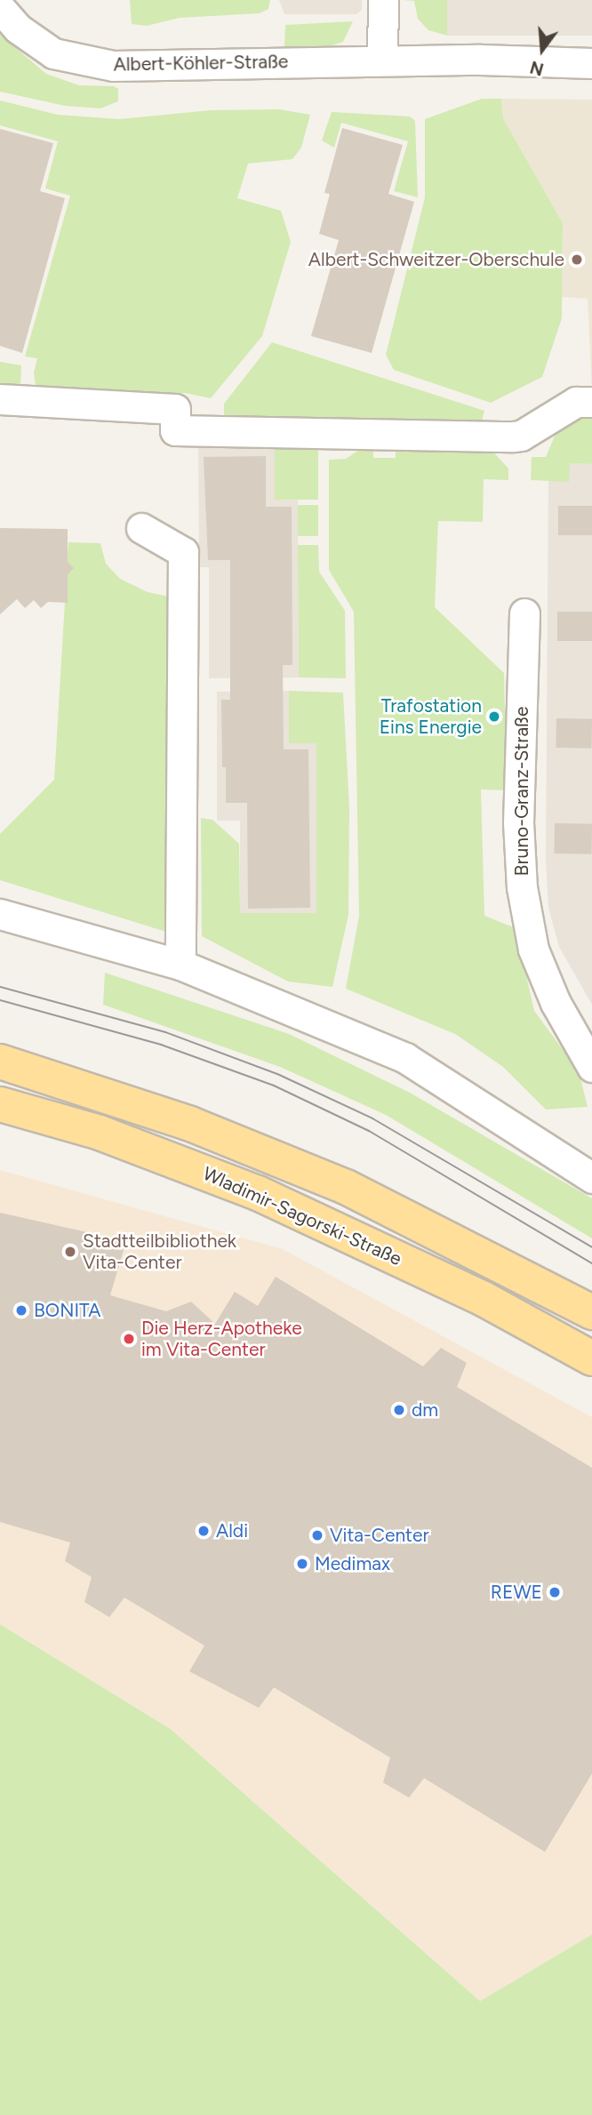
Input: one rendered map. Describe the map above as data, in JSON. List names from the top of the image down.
{
  "streets": {
    "main road": ["Wladimir-Sagorski-Straße"],
    "street": ["Albert-Köhler-Straße", "Bruno-Granz-Straße"]
  },
  "places": [
    "Albert-Schweitzer-Oberschule",
    "Trafostation Eins Energie",
    "Stadtteilbibliothek Vita-Center",
    "BONITA",
    "Die Herz-Apotheke im Vita-Center",
    "dm",
    "Aldi",
    "Vita-Center",
    "Medimax",
    "REWE"
  ],
  "north": "bottom"
}
